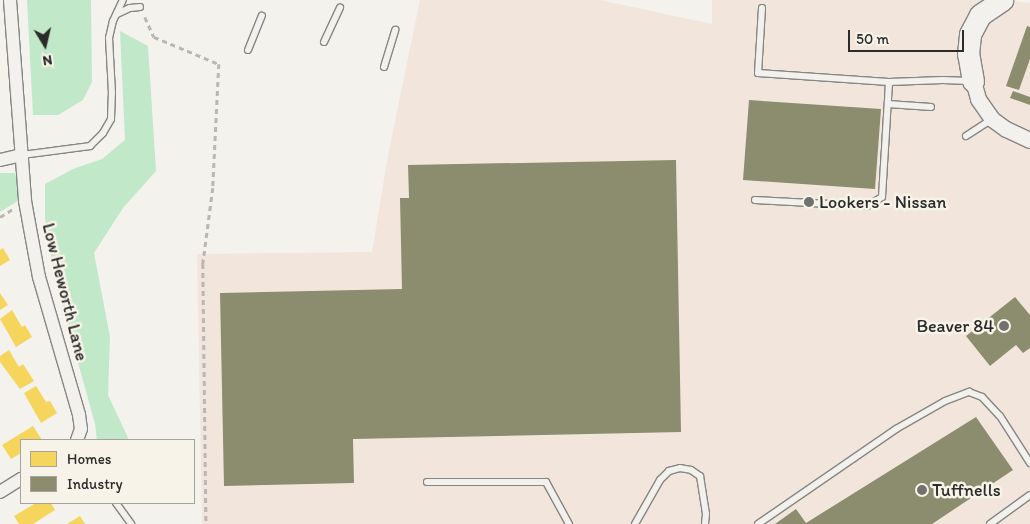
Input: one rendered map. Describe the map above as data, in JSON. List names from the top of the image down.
{
  "streets": {
    "street": ["Low Heworth Lane"]
  },
  "places": ["Lookers - Nissan", "Beaver 84", "Tuffnells"],
  "legend": ["Homes", "Industry"],
  "scale_bar": "50 m",
  "north": "bottom"
}
